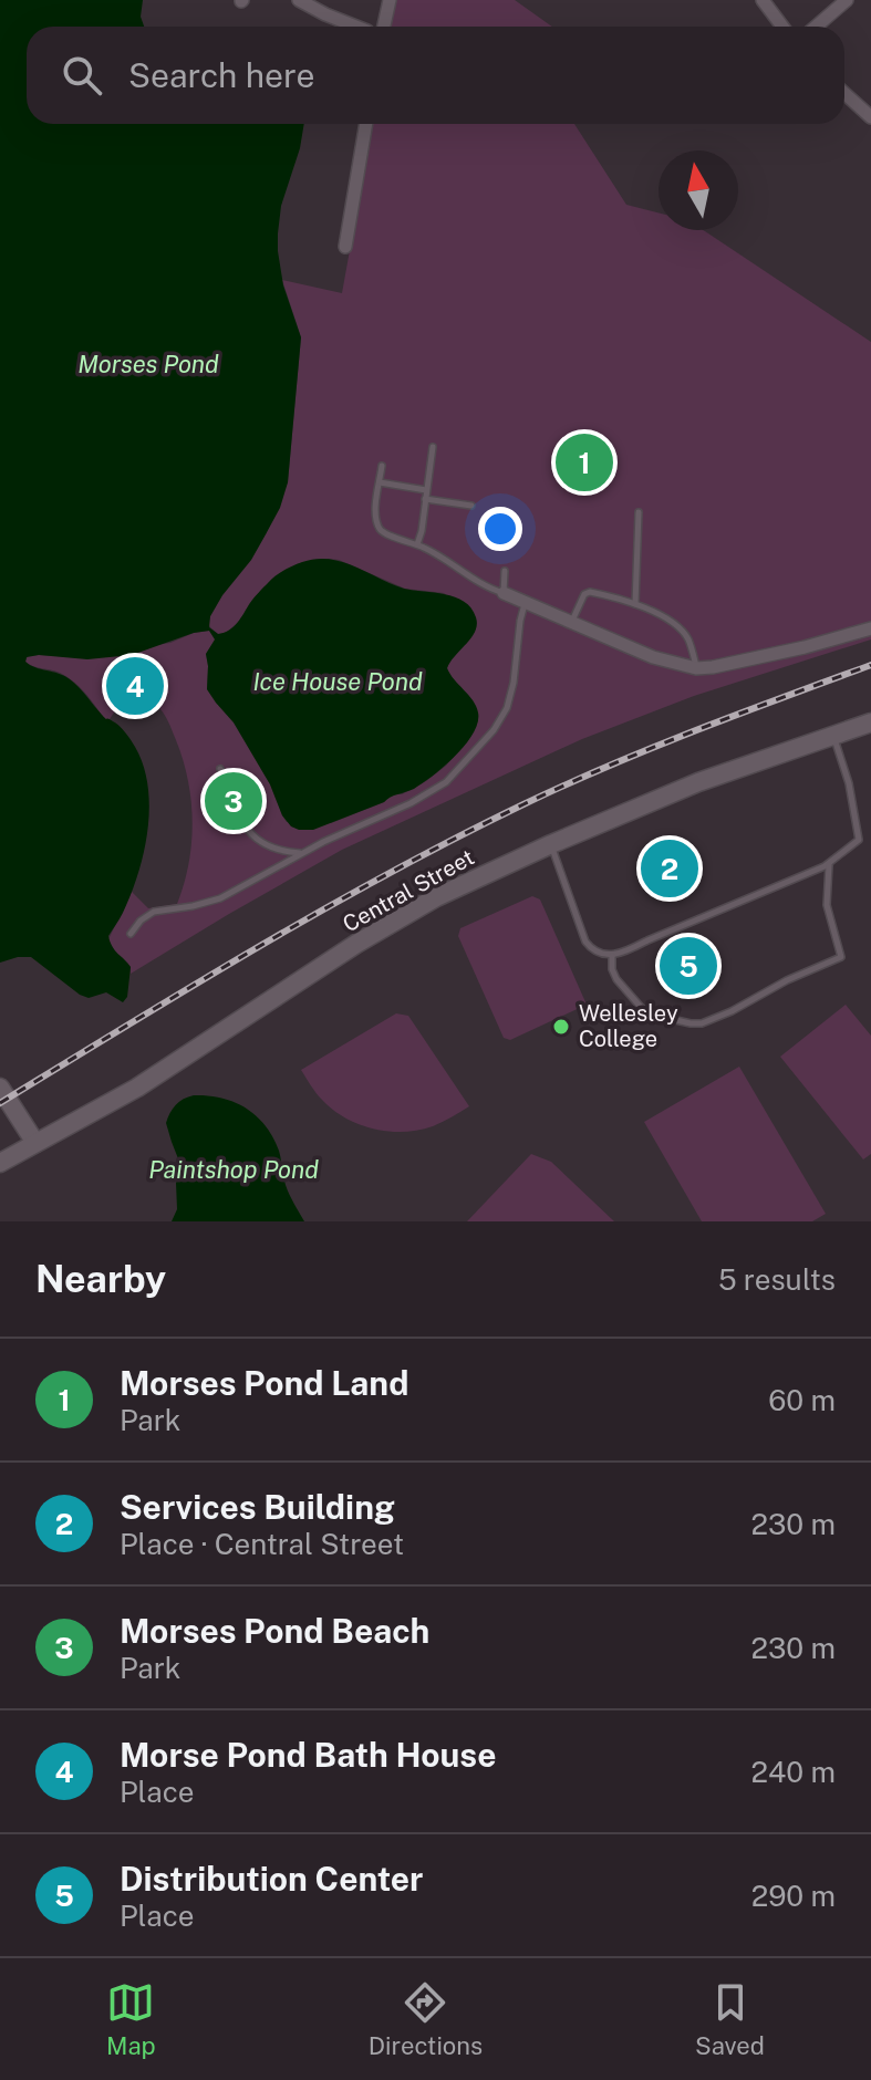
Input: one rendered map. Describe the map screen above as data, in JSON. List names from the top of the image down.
{
  "streets": {
    "main road": ["Central Street"]
  },
  "water": ["Morses Pond", "Ice House Pond", "Paintshop Pond"],
  "places": ["Wellesley College"],
  "north": "top",
  "page": {
    "search": "Search here",
    "pins": [
      "1",
      "4",
      "3",
      "2",
      "5"
    ],
    "heading": ["Nearby", "5 results"],
    "list": [
      {
        "mark": "1",
        "name": "Morses Pond Land",
        "note": "Park",
        "value": "60 m"
      },
      {
        "mark": "2",
        "name": "Services Building",
        "note": "Place · Central Street",
        "value": "230 m"
      },
      {
        "mark": "3",
        "name": "Morses Pond Beach",
        "note": "Park",
        "value": "230 m"
      },
      {
        "mark": "4",
        "name": "Morse Pond Bath House",
        "note": "Place",
        "value": "240 m"
      },
      {
        "mark": "5",
        "name": "Distribution Center",
        "note": "Place",
        "value": "290 m"
      }
    ],
    "nav": ["Map", "Directions", "Saved"]
  }
}
